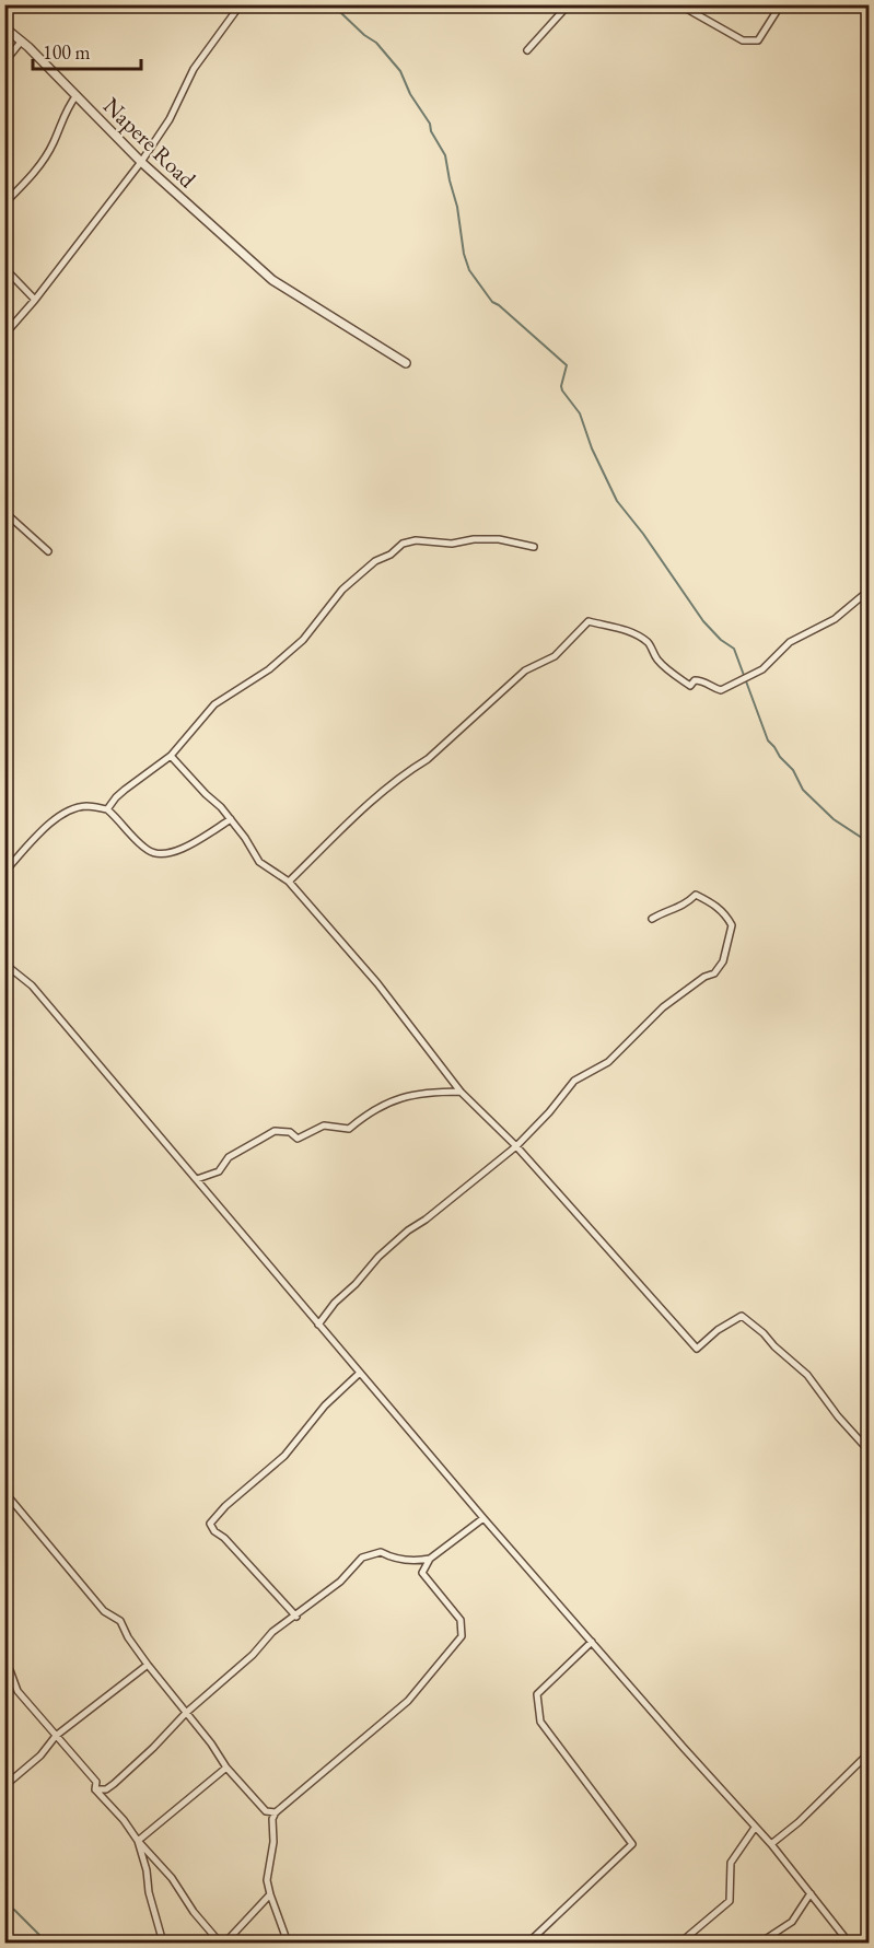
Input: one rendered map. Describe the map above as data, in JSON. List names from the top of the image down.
{
  "streets": {
    "street": ["Napere Road"]
  },
  "scale_bar": "100 m"
}
